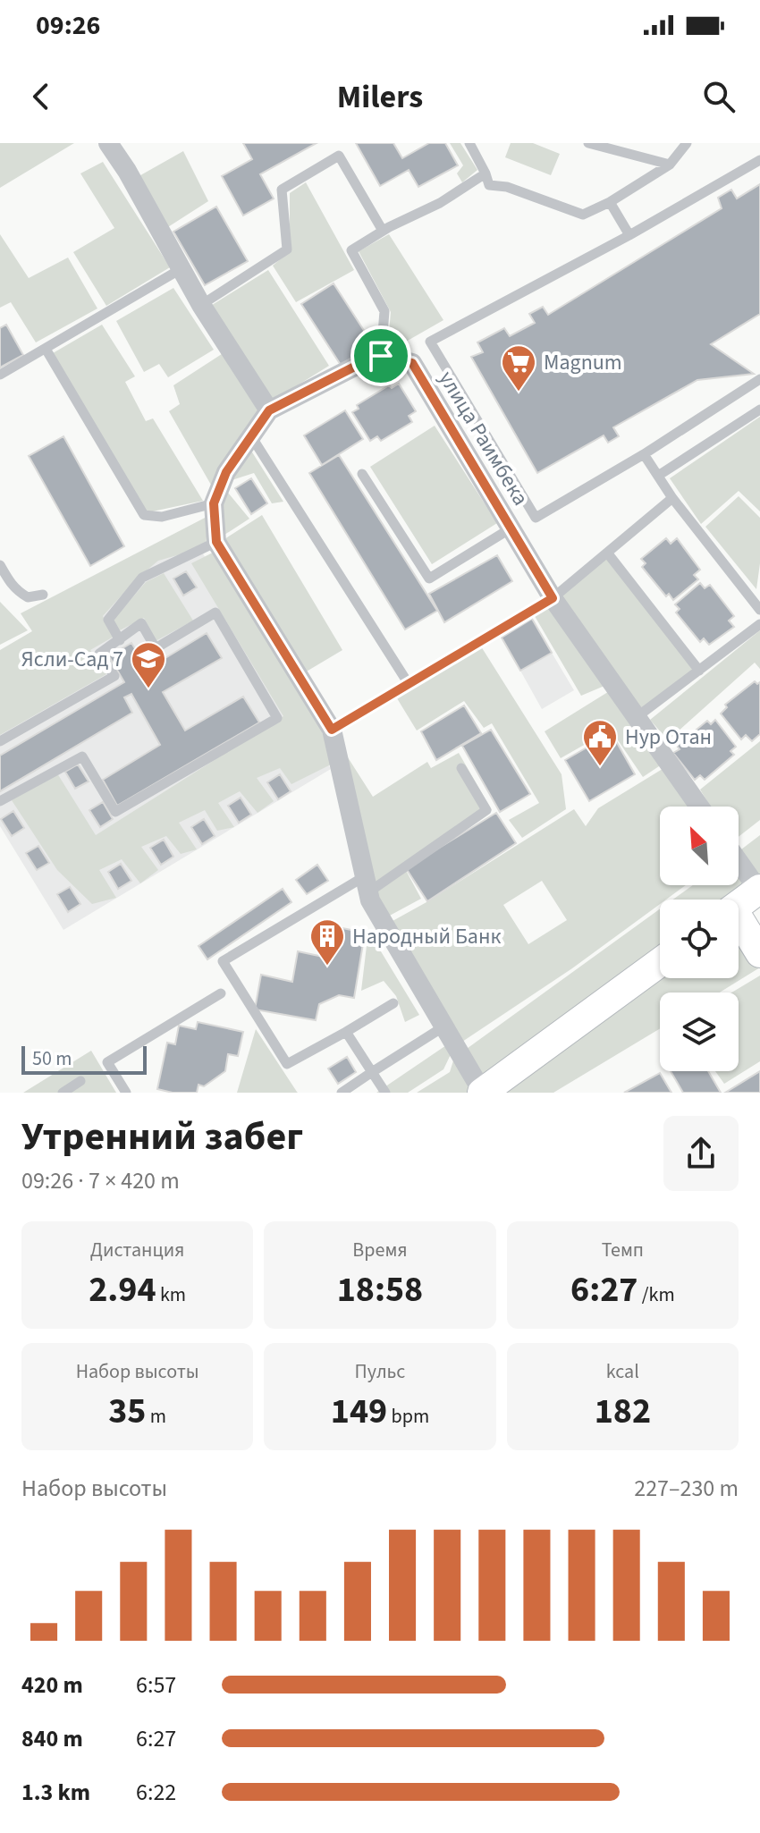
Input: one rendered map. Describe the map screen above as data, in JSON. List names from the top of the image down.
{
  "streets": {
    "street": ["улица Раимбека"]
  },
  "places": {
    "supermarket": ["Magnum"],
    "school or university": ["Ясли-Сад 7"],
    "public building": ["Нур Отан"],
    "building": ["Народный Банк"]
  },
  "scale_bar": "50 m",
  "north": "top left",
  "page": {
    "status": "09:26",
    "header": "Milers",
    "scale": "50 m",
    "heading": ["Утренний забег", "09:26 · 7 × 420 m"],
    "stats": [
      ["Дистанция", "2.94 km"],
      ["Время", "18:58"],
      ["Темп", "6:27 /km"],
      ["Набор высоты", "35 m"],
      ["Пульс", "149 bpm"],
      ["kcal", "182"]
    ],
    "chart": ["Набор высоты", "227–230 m"],
    "list": [
      {
        "name": "420 m",
        "note": "6:57"
      },
      {
        "name": "840 m",
        "note": "6:27"
      },
      {
        "name": "1.3 km",
        "note": "6:22"
      }
    ]
  }
}
